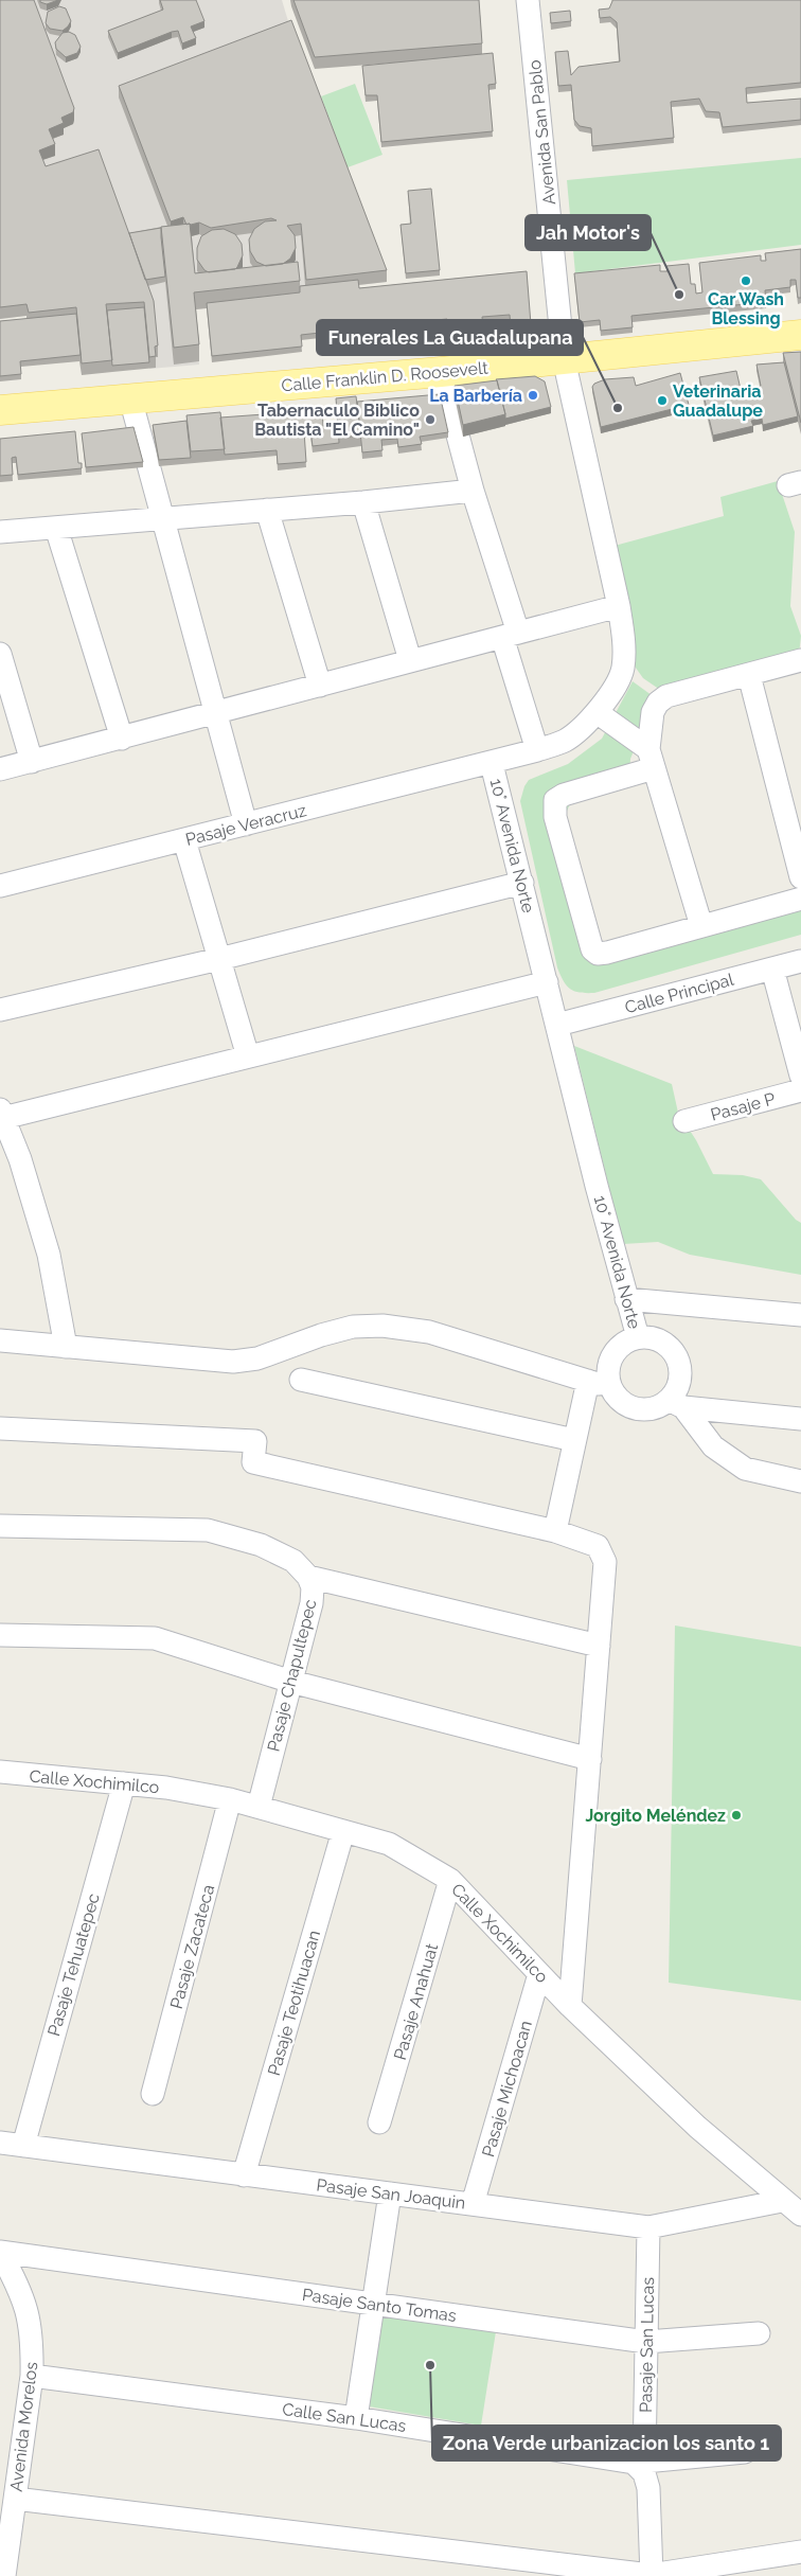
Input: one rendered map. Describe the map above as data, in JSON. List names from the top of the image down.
{
  "streets": {
    "main road": ["Calle Franklin D. Roosevelt"],
    "street": [
      "Avenida San Pablo",
      "Pasaje Veracruz",
      "10° Avenida Norte",
      "Calle Principal",
      "Pasaje P",
      "Pasaje Chapultepec",
      "Calle Xochimilco",
      "Pasaje Zacateca",
      "Pasaje Tehuatepec",
      "Pasaje Anahuat",
      "Pasaje Teotihuacan",
      "Pasaje Michoacan",
      "Pasaje San Joaquin",
      "Pasaje Santo Tomas",
      "Pasaje San Lucas",
      "Calle San Lucas",
      "Avenida Morelos"
    ]
  },
  "crossings": [
    ["Avenida San Pablo", "Calle Franklin D. Roosevelt"],
    ["Avenida San Pablo", "10° Avenida Norte"],
    ["Calle Franklin D. Roosevelt", "10° Avenida Norte"],
    ["Pasaje Veracruz", "10° Avenida Norte"],
    ["10° Avenida Norte", "Calle Principal"],
    ["Pasaje Chapultepec", "Calle Xochimilco"],
    ["Calle Xochimilco", "Pasaje Zacateca"],
    ["Calle Xochimilco", "Pasaje Tehuatepec"],
    ["Calle Xochimilco", "Pasaje Anahuat"],
    ["Calle Xochimilco", "Pasaje Teotihuacan"],
    ["Calle Xochimilco", "Pasaje Michoacan"],
    ["Calle Xochimilco", "Pasaje San Joaquin"],
    ["Pasaje Tehuatepec", "Pasaje San Joaquin"],
    ["Pasaje Teotihuacan", "Pasaje San Joaquin"],
    ["Pasaje Michoacan", "Pasaje San Joaquin"],
    ["Pasaje San Joaquin", "Pasaje San Lucas"],
    ["Pasaje Santo Tomas", "Pasaje San Lucas"],
    ["Pasaje Santo Tomas", "Avenida Morelos"],
    ["Pasaje San Lucas", "Calle San Lucas"],
    ["Calle San Lucas", "Avenida Morelos"]
  ],
  "places": [
    "Car Wash Blessing",
    "Jah Motor's",
    "La Barbería",
    "Veterinaria Guadalupe",
    "Funerales La Guadalupana",
    "Tabernaculo Biblico Bautista \"El Camino\"",
    "Jorgito Meléndez",
    "Zona Verde urbanizacion los santo 1"
  ]
}
